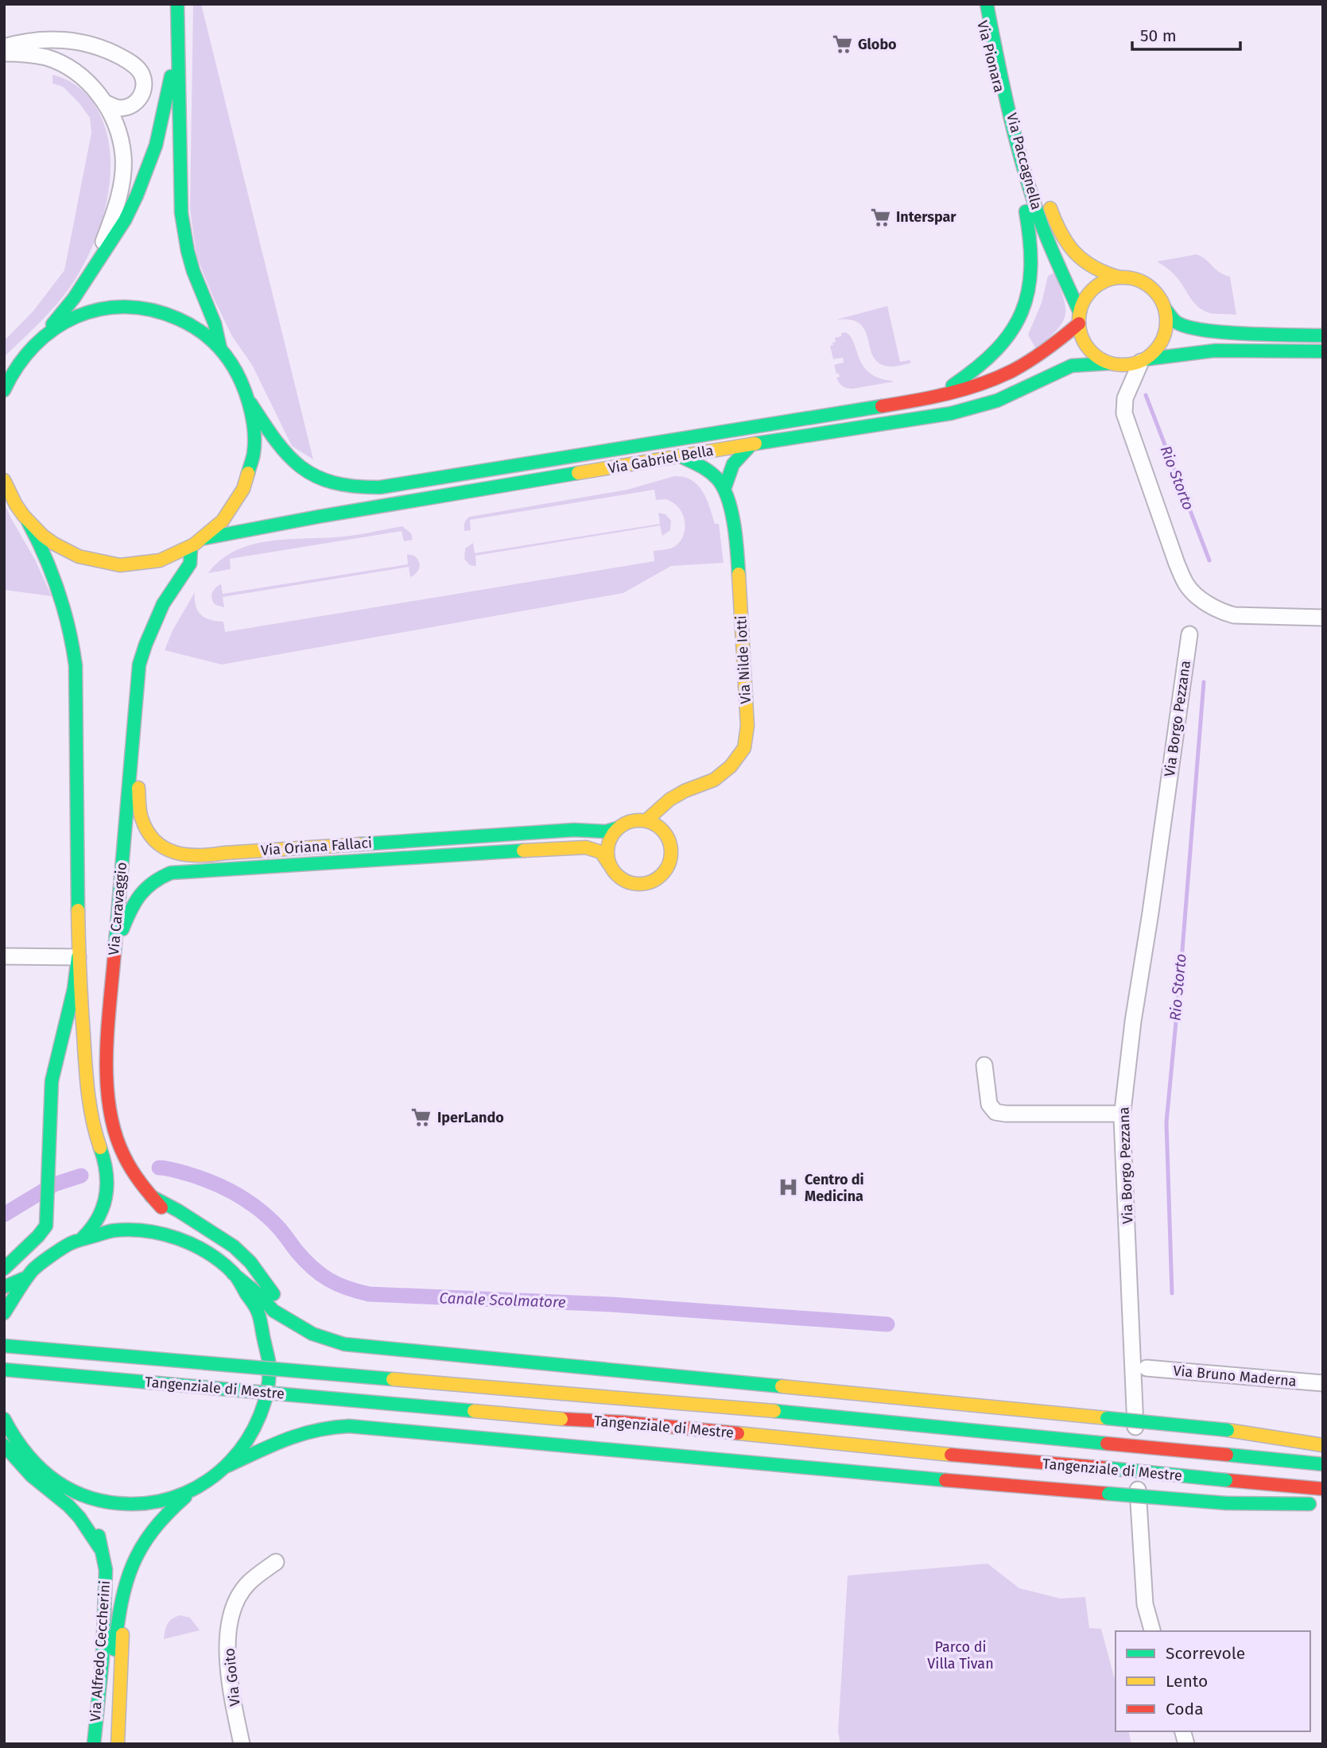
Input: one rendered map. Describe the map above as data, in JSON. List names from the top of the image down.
{
  "streets": {
    "main road": [
      "Via Paccagnella",
      "Via Gabriel Bella",
      "Via Nilde Iotti",
      "Via Oriana Fallaci",
      "Via Caravaggio",
      "Tangenziale di Mestre",
      "Via Alfredo Ceccherini"
    ],
    "street": [
      "Via Pionara",
      "Via Borgo Pezzana",
      "Via Bruno Maderna",
      "Via Goito"
    ]
  },
  "crossings": [
    ["Via Pionara", "Via Paccagnella"],
    ["Via Pionara", "Via Gabriel Bella"],
    ["Via Paccagnella", "Via Gabriel Bella"],
    ["Via Gabriel Bella", "Via Nilde Iotti"],
    ["Via Nilde Iotti", "Via Oriana Fallaci"],
    ["Via Oriana Fallaci", "Via Caravaggio"]
  ],
  "water": ["Rio Storto", "Canale Scolmatore"],
  "parks": ["Parco di Villa Tivan"],
  "places": {
    "supermarket": ["Globo", "Interspar", "IperLando"],
    "hospital": ["Centro di Medicina"]
  },
  "legend": ["Scorrevole", "Lento", "Coda"],
  "scale_bar": "50 m"
}
